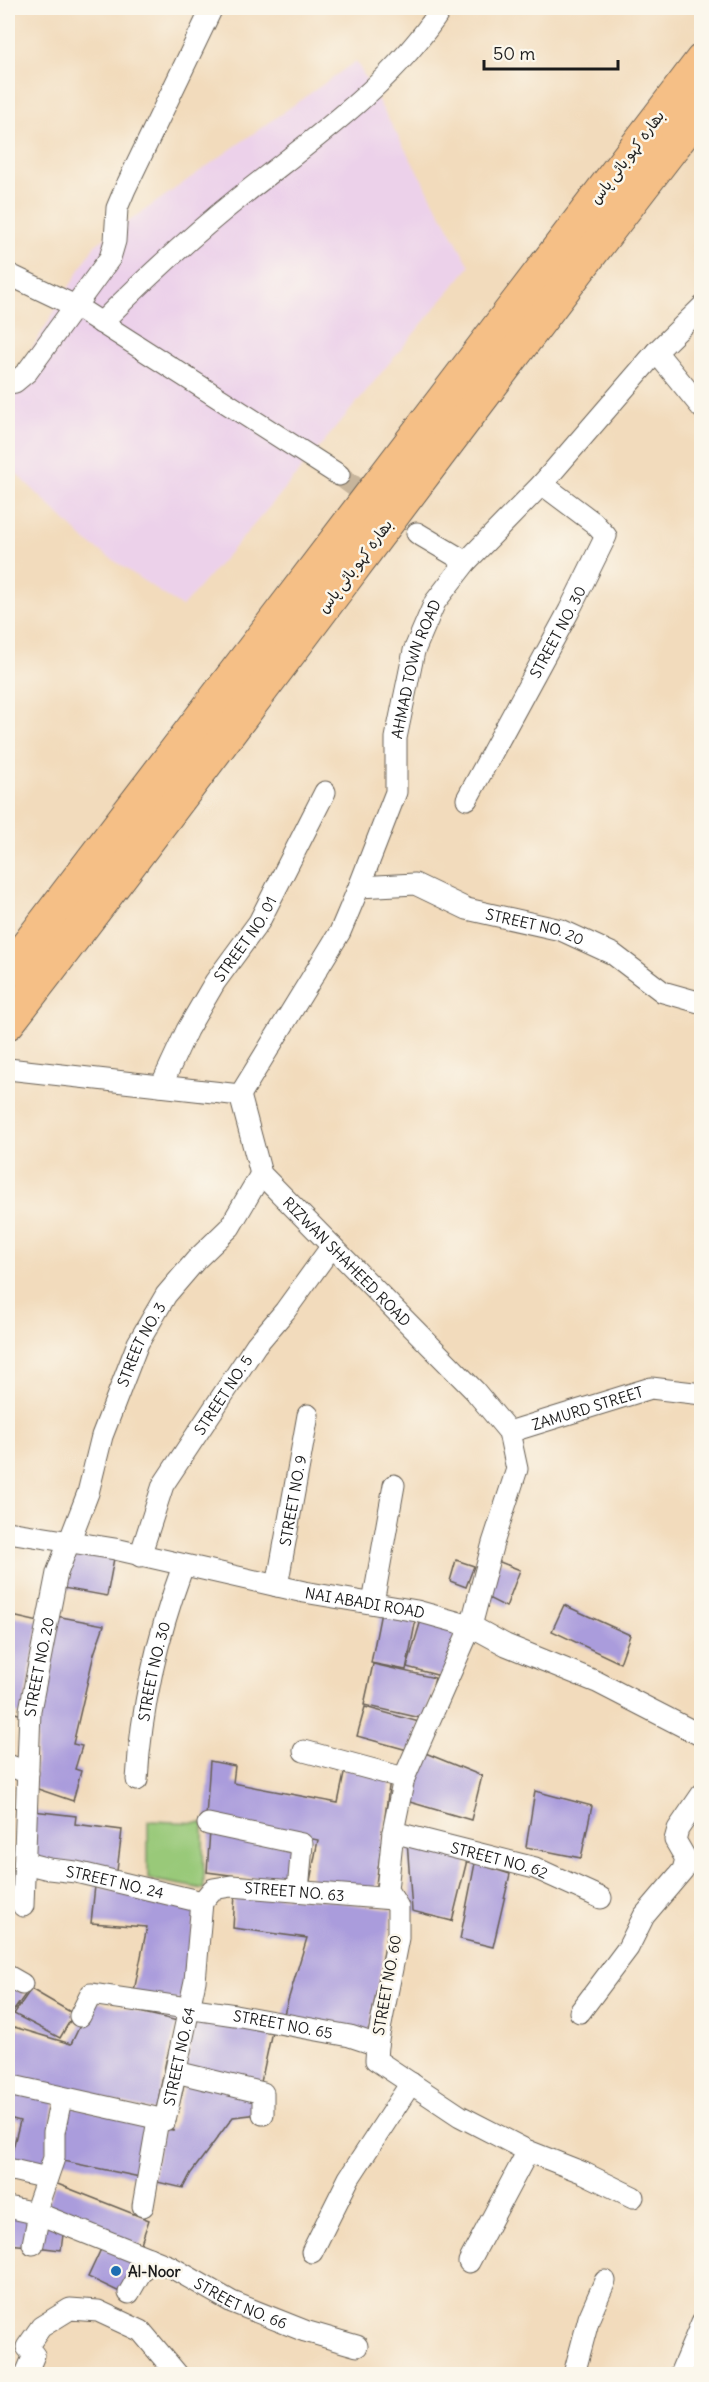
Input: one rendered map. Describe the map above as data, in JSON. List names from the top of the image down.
{
  "streets": {
    "highway": ["بھارہ کہو بائی پاس"],
    "street": [
      "STREET NO. 30",
      "AHMAD TOWN ROAD",
      "STREET NO. 20",
      "STREET NO. 01",
      "RIZWAN SHAHEED ROAD",
      "STREET NO. 3",
      "STREET NO. 5",
      "ZAMURD STREET",
      "STREET NO. 9",
      "NAI ABADI ROAD",
      "STREET NO. 62",
      "STREET NO. 24",
      "STREET NO. 63",
      "STREET NO. 60",
      "STREET NO. 65",
      "STREET NO. 64",
      "STREET NO. 66"
    ]
  },
  "crossings": [
    ["STREET NO. 30", "AHMAD TOWN ROAD"],
    ["STREET NO. 30", "NAI ABADI ROAD"],
    ["AHMAD TOWN ROAD", "STREET NO. 20"],
    ["AHMAD TOWN ROAD", "RIZWAN SHAHEED ROAD"],
    ["STREET NO. 20", "STREET NO. 3"],
    ["STREET NO. 20", "NAI ABADI ROAD"],
    ["STREET NO. 20", "STREET NO. 24"],
    ["RIZWAN SHAHEED ROAD", "STREET NO. 3"],
    ["RIZWAN SHAHEED ROAD", "STREET NO. 5"],
    ["RIZWAN SHAHEED ROAD", "ZAMURD STREET"],
    ["RIZWAN SHAHEED ROAD", "NAI ABADI ROAD"],
    ["RIZWAN SHAHEED ROAD", "STREET NO. 60"],
    ["STREET NO. 3", "NAI ABADI ROAD"],
    ["STREET NO. 5", "NAI ABADI ROAD"],
    ["STREET NO. 9", "NAI ABADI ROAD"],
    ["NAI ABADI ROAD", "STREET NO. 60"],
    ["STREET NO. 62", "STREET NO. 60"],
    ["STREET NO. 24", "STREET NO. 63"],
    ["STREET NO. 24", "STREET NO. 64"],
    ["STREET NO. 63", "STREET NO. 60"],
    ["STREET NO. 63", "STREET NO. 64"],
    ["STREET NO. 60", "STREET NO. 65"],
    ["STREET NO. 65", "STREET NO. 64"]
  ],
  "places": ["Al-Noor"],
  "scale_bar": "50 m"
}
